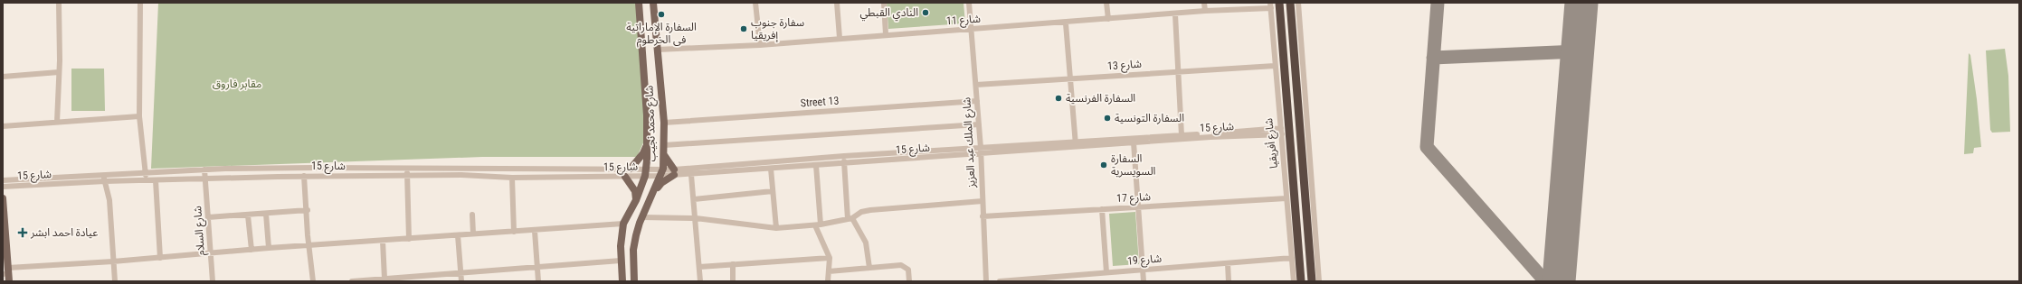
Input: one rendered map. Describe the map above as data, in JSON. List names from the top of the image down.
{
  "streets": {
    "highway": ["شارع أفريقيا"],
    "main road": ["شارع محمد نجيب"],
    "street": [
      "شارع 11",
      "شارع 13",
      "Street 13",
      "شارع 15",
      "شارع الملك عبد العزيز",
      "شارع 17",
      "شارع السلام",
      "شارع 19"
    ]
  },
  "crossings": [
    ["شارع 11", "شارع محمد نجيب"],
    ["شارع 11", "شارع الملك عبد العزيز"],
    ["شارع 11", "شارع أفريقيا"],
    ["شارع 13", "شارع الملك عبد العزيز"],
    ["شارع 13", "شارع أفريقيا"],
    ["Street 13", "شارع محمد نجيب"],
    ["Street 13", "شارع الملك عبد العزيز"],
    ["شارع محمد نجيب", "شارع 15"],
    ["شارع 15", "شارع الملك عبد العزيز"],
    ["شارع 15", "شارع أفريقيا"],
    ["شارع 15", "شارع السلام"],
    ["شارع الملك عبد العزيز", "شارع 17"],
    ["شارع أفريقيا", "شارع 17"],
    ["شارع أفريقيا", "شارع 19"]
  ],
  "parks": ["مقابر فاروق"],
  "places": {
    "other": [
      "النادي القبطي",
      "السفارة الإماراتية فى الخرطوم",
      "سفارة جنوب إفريقيا",
      "السفارة الفرنسية",
      "السفارة التونسية",
      "السفارة السويسرية"
    ],
    "health": ["عيادة احمد ابشر"]
  }
}
